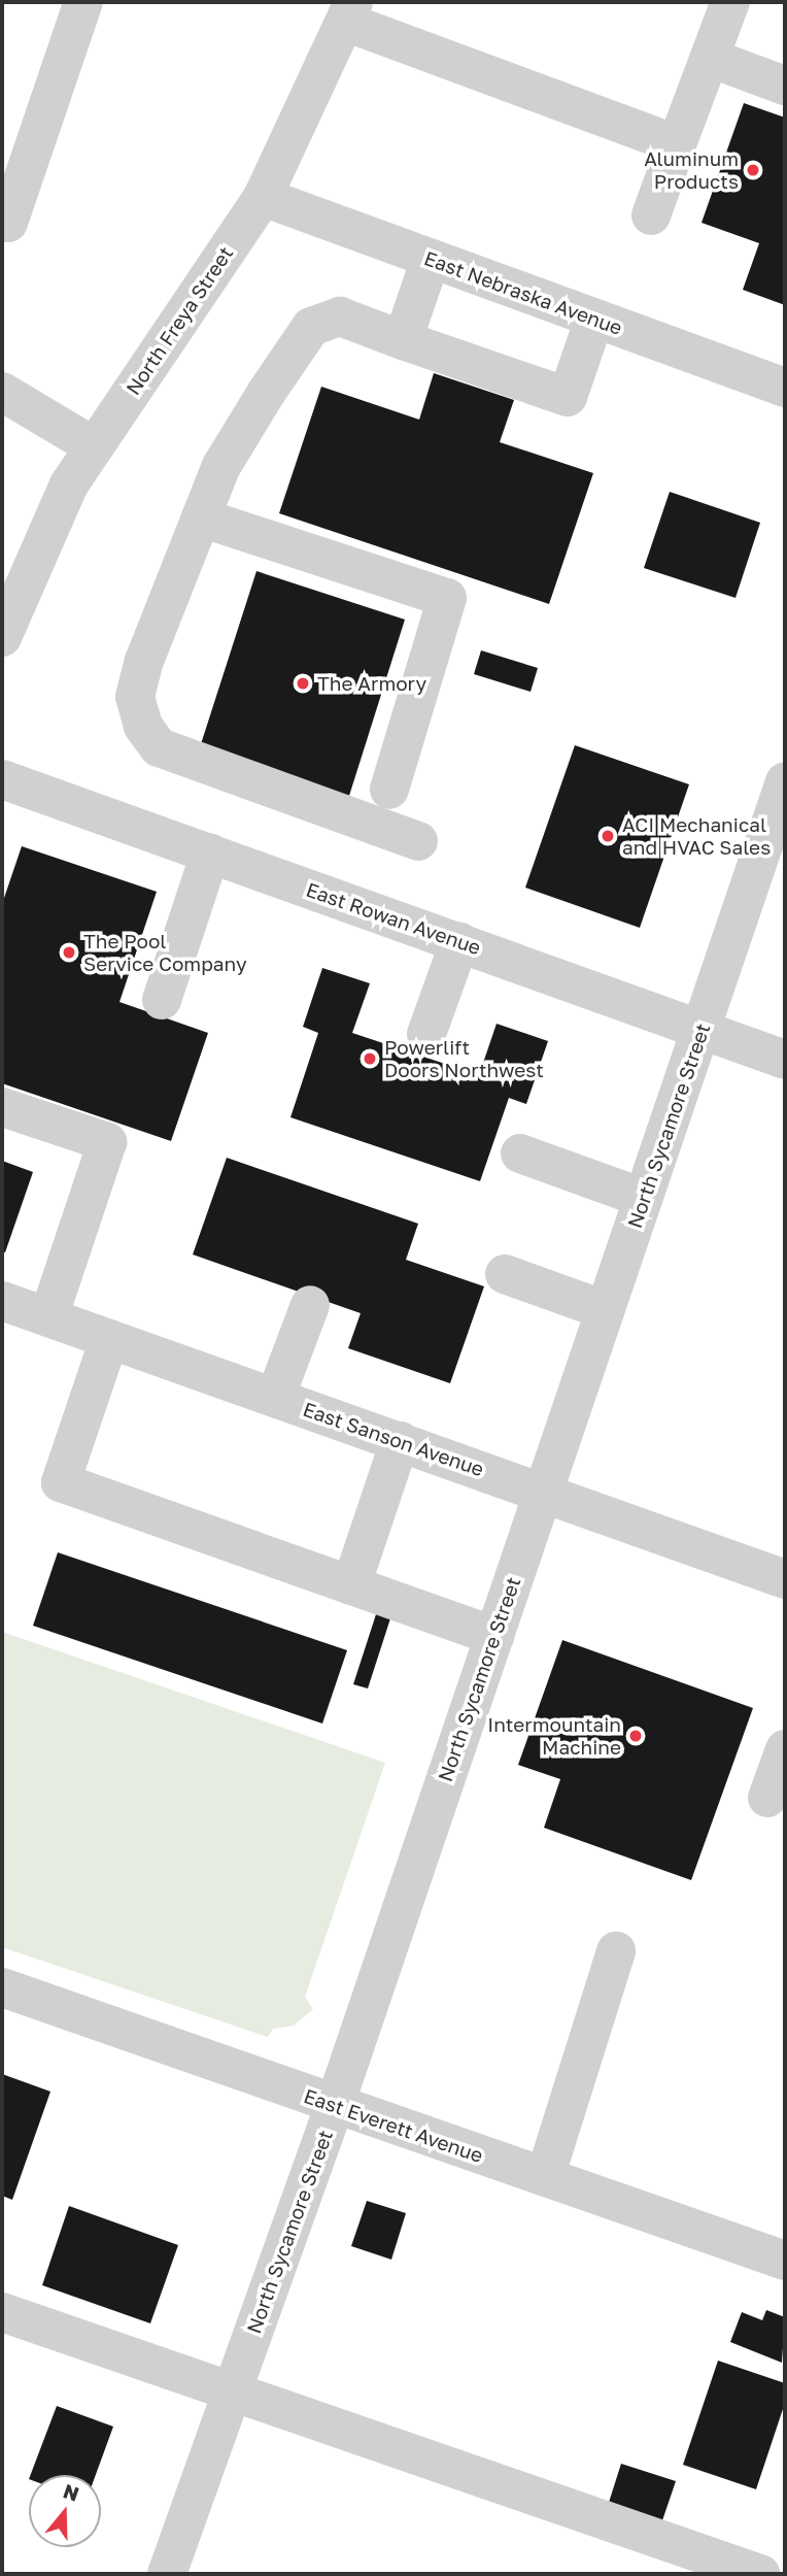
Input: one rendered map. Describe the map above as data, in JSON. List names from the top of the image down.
{
  "streets": {
    "street": [
      "East Nebraska Avenue",
      "North Freya Street",
      "East Rowan Avenue",
      "North Sycamore Street",
      "East Sanson Avenue",
      "East Everett Avenue"
    ]
  },
  "crossings": [
    ["East Nebraska Avenue", "North Freya Street"],
    ["East Rowan Avenue", "North Sycamore Street"],
    ["North Sycamore Street", "East Sanson Avenue"],
    ["North Sycamore Street", "East Everett Avenue"]
  ],
  "places": [
    "Aluminum Products",
    "The Armory",
    "ACI Mechanical and HVAC Sales",
    "The Pool Service Company",
    "Powerlift Doors Northwest",
    "Intermountain Machine"
  ],
  "north": "top"
}
